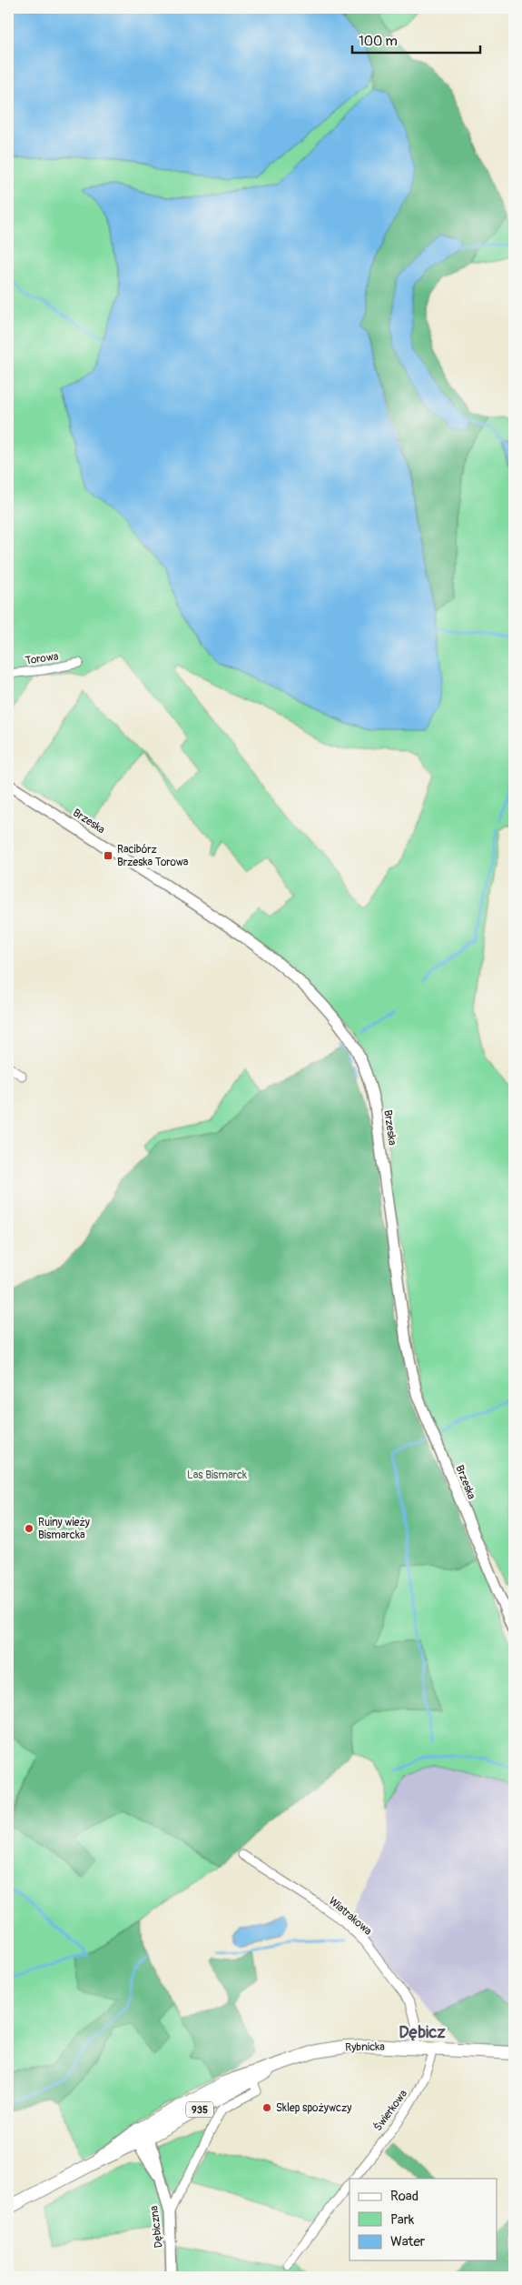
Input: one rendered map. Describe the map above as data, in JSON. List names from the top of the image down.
{
  "streets": {
    "main road": ["Rybnicka", "935"],
    "street": [
      "Torowa",
      "Brzeska",
      "Wiatrakowa",
      "Świerkowa",
      "Dębiczna"
    ]
  },
  "crossings": [
    ["Wiatrakowa", "Rybnicka"],
    ["Rybnicka", "Świerkowa"],
    ["Rybnicka", "Dębiczna"]
  ],
  "districts": ["Dębicz"],
  "parks": ["Las Bismarck"],
  "places": {
    "transit": ["Racibórz Brzeska Torowa"],
    "other": ["Ruiny wieży Bismarcka", "Sklep spożywczy"]
  },
  "legend": ["Road", "Park", "Water"],
  "scale_bar": "100 m"
}
